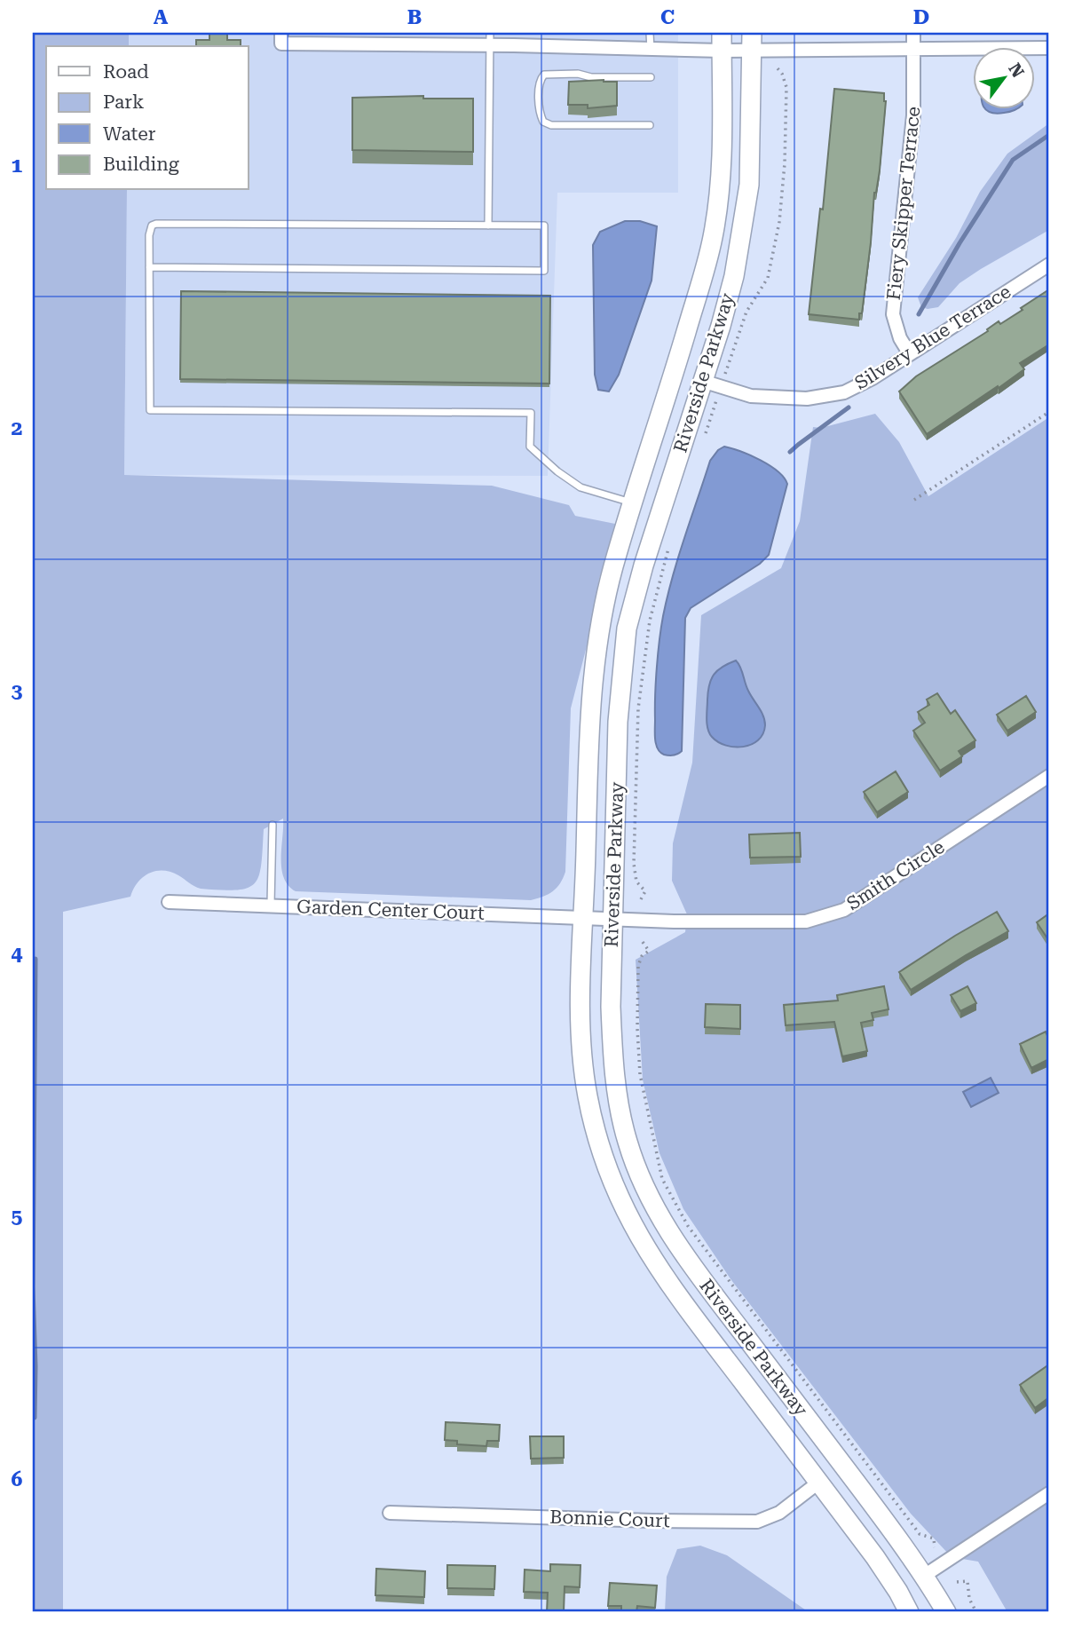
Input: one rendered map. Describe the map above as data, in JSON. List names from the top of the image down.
{
  "streets": {
    "main road": ["Riverside Parkway"],
    "street": [
      "Fiery Skipper Terrace",
      "Silvery Blue Terrace",
      "Smith Circle",
      "Garden Center Court",
      "Bonnie Court"
    ]
  },
  "crossings": [
    ["Fiery Skipper Terrace", "Silvery Blue Terrace"],
    ["Silvery Blue Terrace", "Riverside Parkway"],
    ["Riverside Parkway", "Smith Circle"],
    ["Riverside Parkway", "Garden Center Court"],
    ["Riverside Parkway", "Bonnie Court"],
    ["Smith Circle", "Garden Center Court"]
  ],
  "legend": [
    "Road",
    "Park",
    "Water",
    "Building"
  ],
  "north": "top right",
  "grid": {
    "columns": [
      "A",
      "B",
      "C",
      "D"
    ],
    "rows": [
      "1",
      "2",
      "3",
      "4",
      "5",
      "6"
    ]
  }
}
